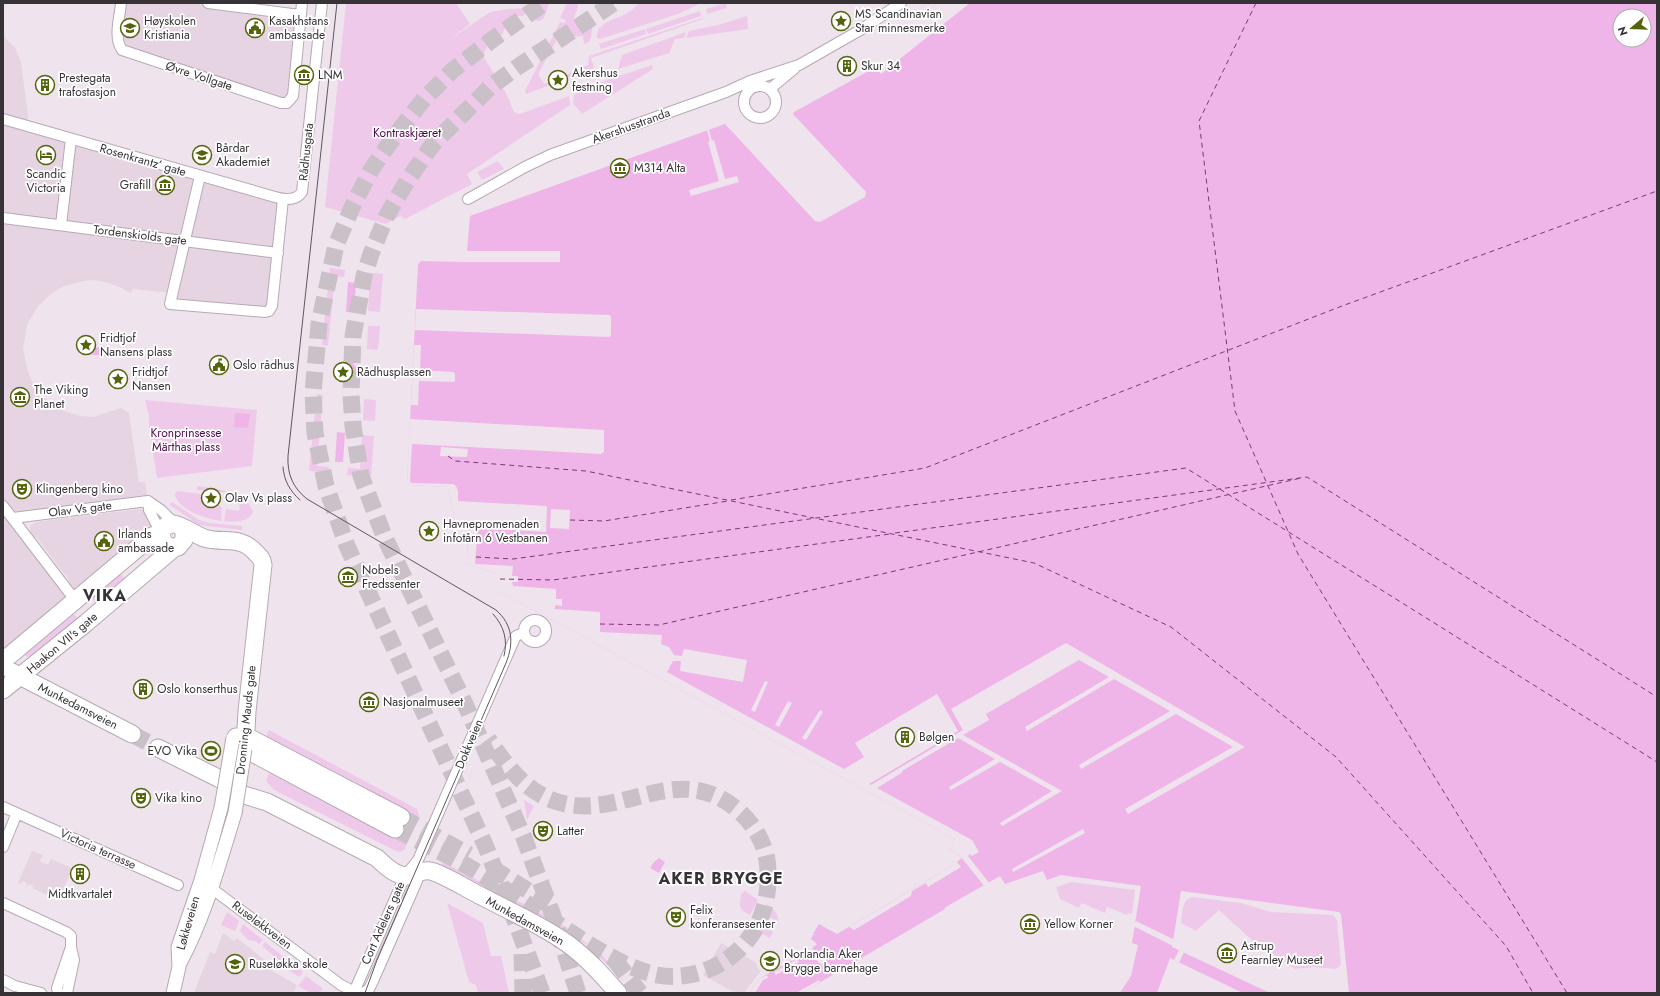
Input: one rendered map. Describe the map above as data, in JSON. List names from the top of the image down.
{
  "streets": {
    "highway": ["Haakon VII's gate", "Munkedamsveien", "Dronning Mauds gate"],
    "street": [
      "Øvre Vollgate",
      "Akershusstranda",
      "Rådhusgata",
      "Rosenkrantz’ gate",
      "Tordenskiolds gate",
      "Olav Vs gate",
      "Dokkveien",
      "Victoria terrasse",
      "Løkkeveien",
      "Cort Adelers gate",
      "Ruseløkkveien"
    ]
  },
  "crossings": [
    ["Rådhusgata", "Rosenkrantz’ gate"],
    ["Haakon VII's gate", "Munkedamsveien"],
    ["Haakon VII's gate", "Dronning Mauds gate"],
    ["Munkedamsveien", "Dokkveien"],
    ["Munkedamsveien", "Cort Adelers gate"],
    ["Dronning Mauds gate", "Løkkeveien"],
    ["Dronning Mauds gate", "Ruseløkkveien"],
    ["Dokkveien", "Cort Adelers gate"],
    ["Løkkeveien", "Ruseløkkveien"],
    ["Cort Adelers gate", "Ruseløkkveien"]
  ],
  "districts": ["VIKA", "AKER BRYGGE"],
  "parks": ["Kontraskjæret", "Kronprinsesse Märthas plass"],
  "places": {
    "place": [
      "MS Scandinavian Star minnesmerke",
      "Akershus festning",
      "Fridtjof Nansens plass",
      "Rådhusplassen",
      "Fridtjof Nansen",
      "Olav Vs plass",
      "Havnepromenaden infotårn 6 Vestbanen"
    ],
    "school or university": [
      "Høyskolen Kristiania",
      "Bårdar Akademiet",
      "Norlandia Aker Brygge barnehage",
      "Ruseløkka skole"
    ],
    "public building": ["Kasakhstans ambassade", "Oslo rådhus", "Irlands ambassade"],
    "building": [
      "Skur 34",
      "Prestegata trafostasjon",
      "Oslo konserthus",
      "Bølgen",
      "Midtkvartalet"
    ],
    "museum": [
      "LNM",
      "M314 Alta",
      "Grafill",
      "The Viking Planet",
      "Nobels Fredssenter",
      "Nasjonalmuseet",
      "Yellow Korner",
      "Astrup Fearnley Museet"
    ],
    "hotel": ["Scandic Victoria"],
    "theatre": [
      "Klingenberg kino",
      "Vika kino",
      "Latter",
      "Felix konferansesenter"
    ],
    "sports": ["EVO Vika"]
  },
  "north": "left"
}
